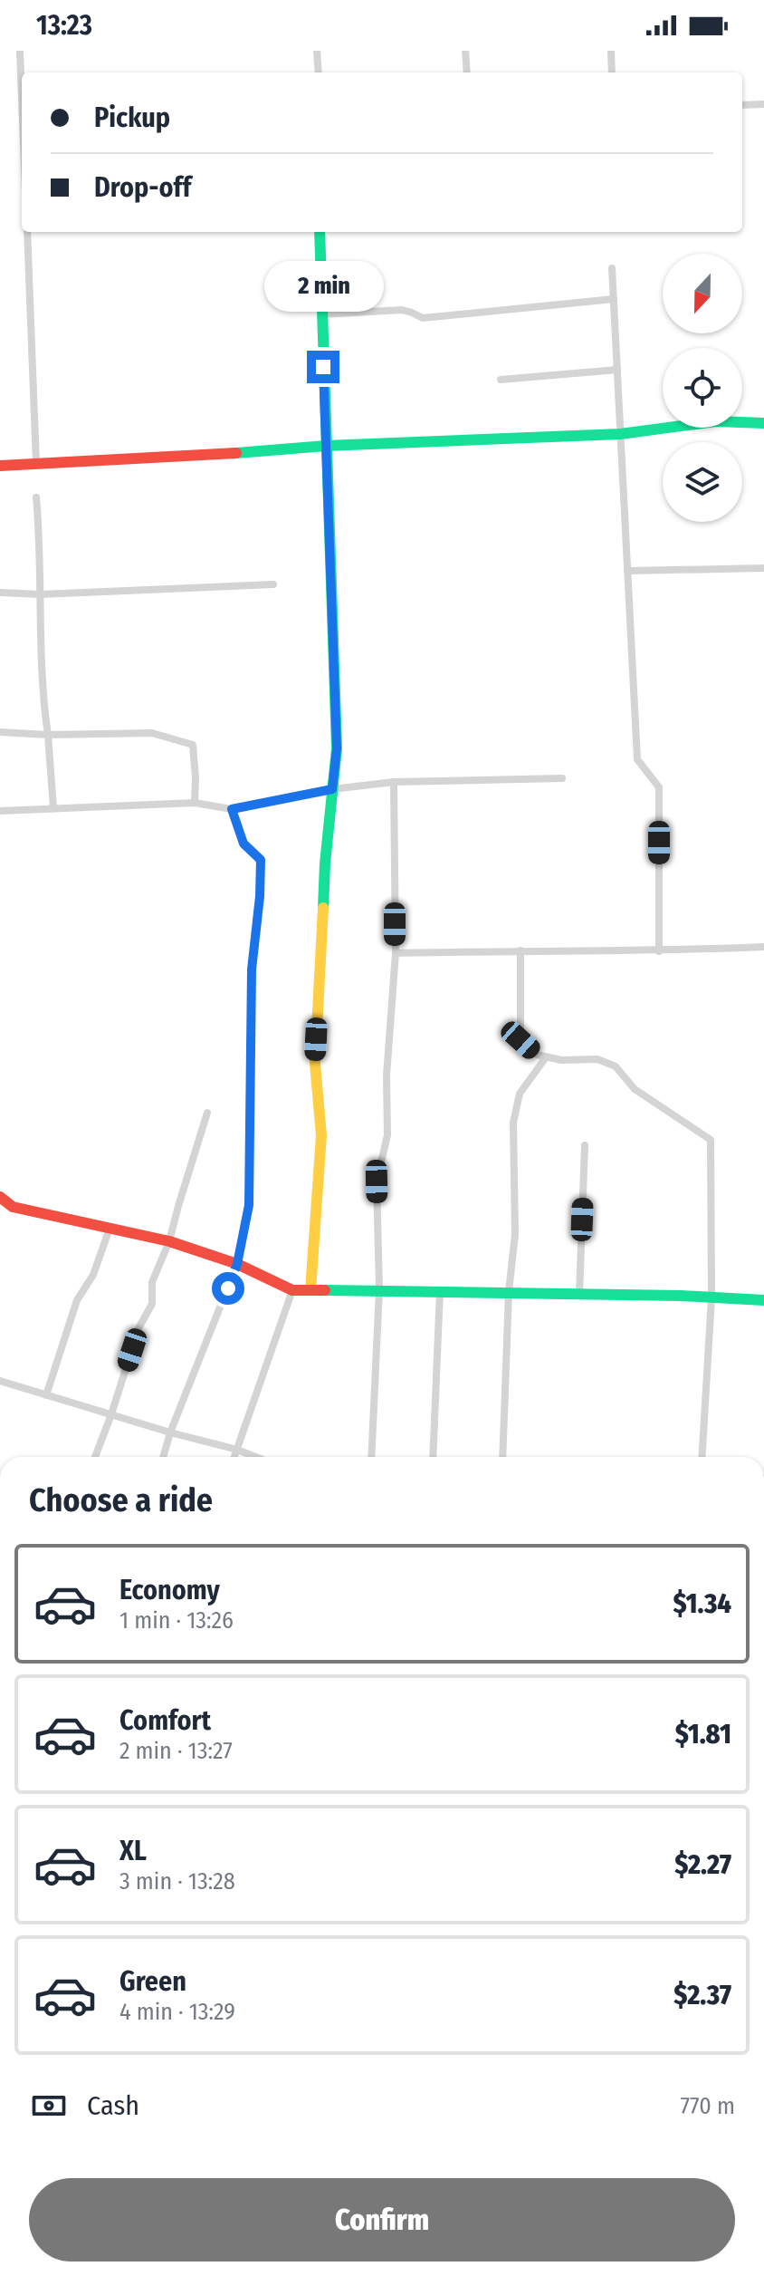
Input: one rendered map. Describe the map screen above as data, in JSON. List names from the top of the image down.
{
  "north": "bottom",
  "page": {
    "status": "13:23",
    "banner": ["Pickup", "Drop-off"],
    "bubble": "2 min",
    "heading": "Choose a ride",
    "list": [
      {
        "name": "Economy",
        "note": "1 min · 13:26",
        "value": "$1.34"
      },
      {
        "name": "Comfort",
        "note": "2 min · 13:27",
        "value": "$1.81"
      },
      {
        "name": "XL",
        "note": "3 min · 13:28",
        "value": "$2.27"
      },
      {
        "name": "Green",
        "note": "4 min · 13:29",
        "value": "$2.37"
      }
    ],
    "pay": ["Cash", "770 m"],
    "buttons": "Confirm"
  }
}
